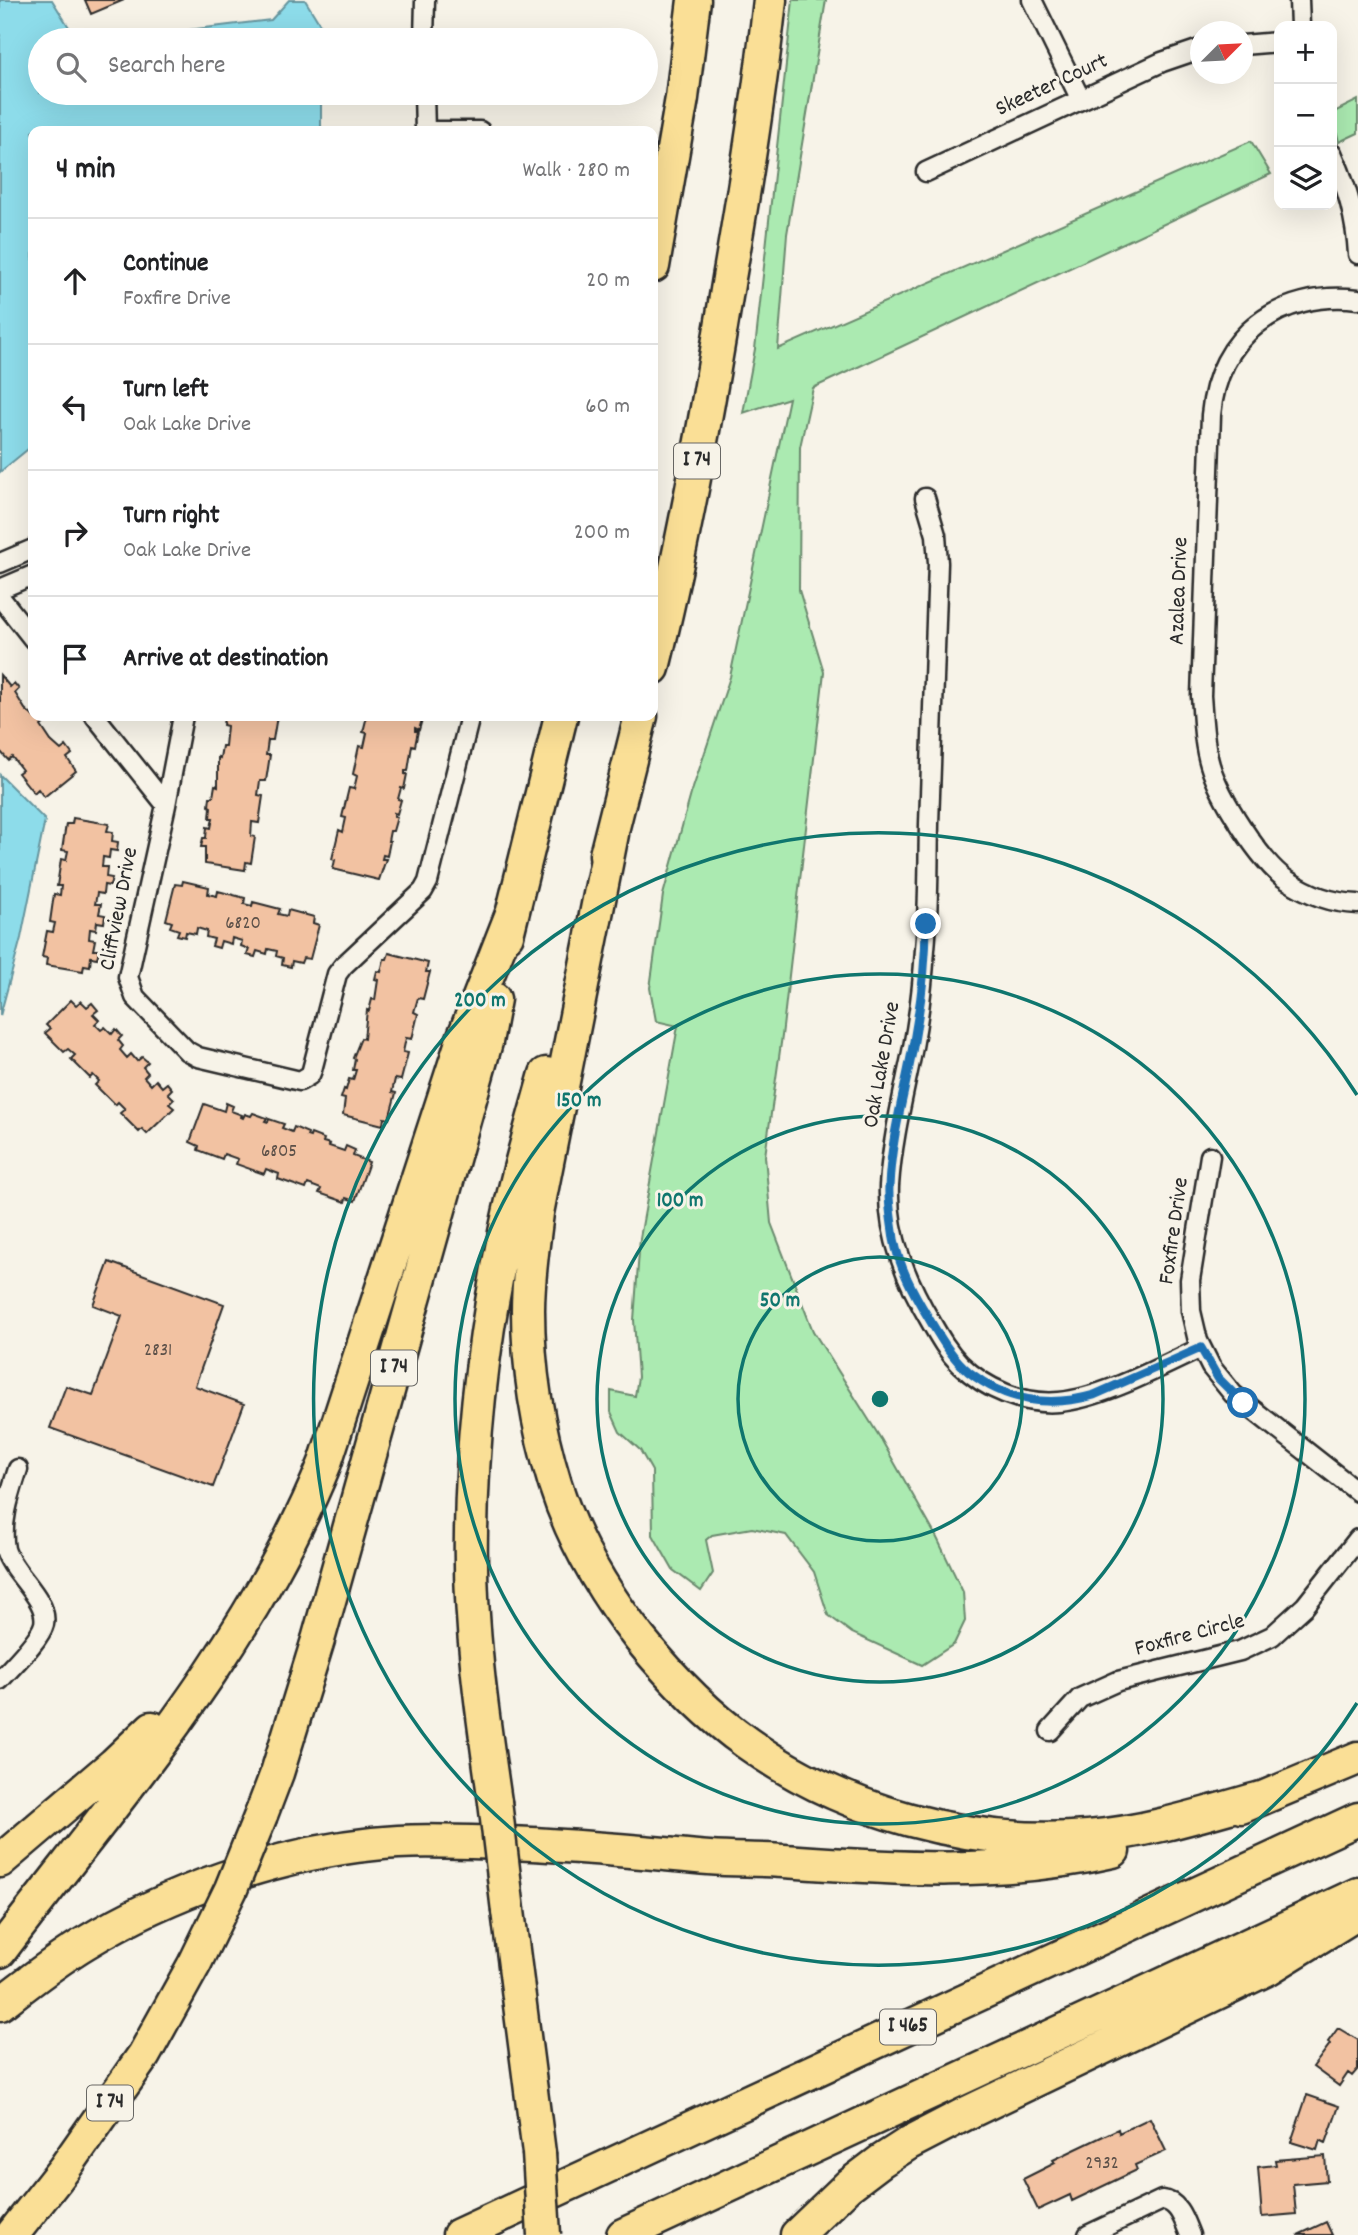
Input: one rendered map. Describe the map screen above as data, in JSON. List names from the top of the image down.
{
  "streets": {
    "highway": ["I 74", "I 465"],
    "street": [
      "Skeeter Court",
      "Azalea Drive",
      "Cliffview Drive",
      "Oak Lake Drive",
      "Foxfire Drive",
      "Foxfire Circle"
    ]
  },
  "crossings": [
    ["Oak Lake Drive", "Foxfire Drive"]
  ],
  "house_numbers": [
    "6820",
    "6805",
    "2831",
    "2932"
  ],
  "north": "top right",
  "page": {
    "map_buttons": ["+", "−"],
    "search": "Search here",
    "heading": ["4 min", "Walk · 280 m"],
    "list": [
      ["Continue", "Foxfire Drive", "20 m"],
      ["Turn left", "Oak Lake Drive", "60 m"],
      ["Turn right", "Oak Lake Drive", "200 m"],
      "Arrive at destination"
    ]
  },
  "rings": [
    "200 m",
    "150 m",
    "100 m",
    "50 m"
  ]
}
